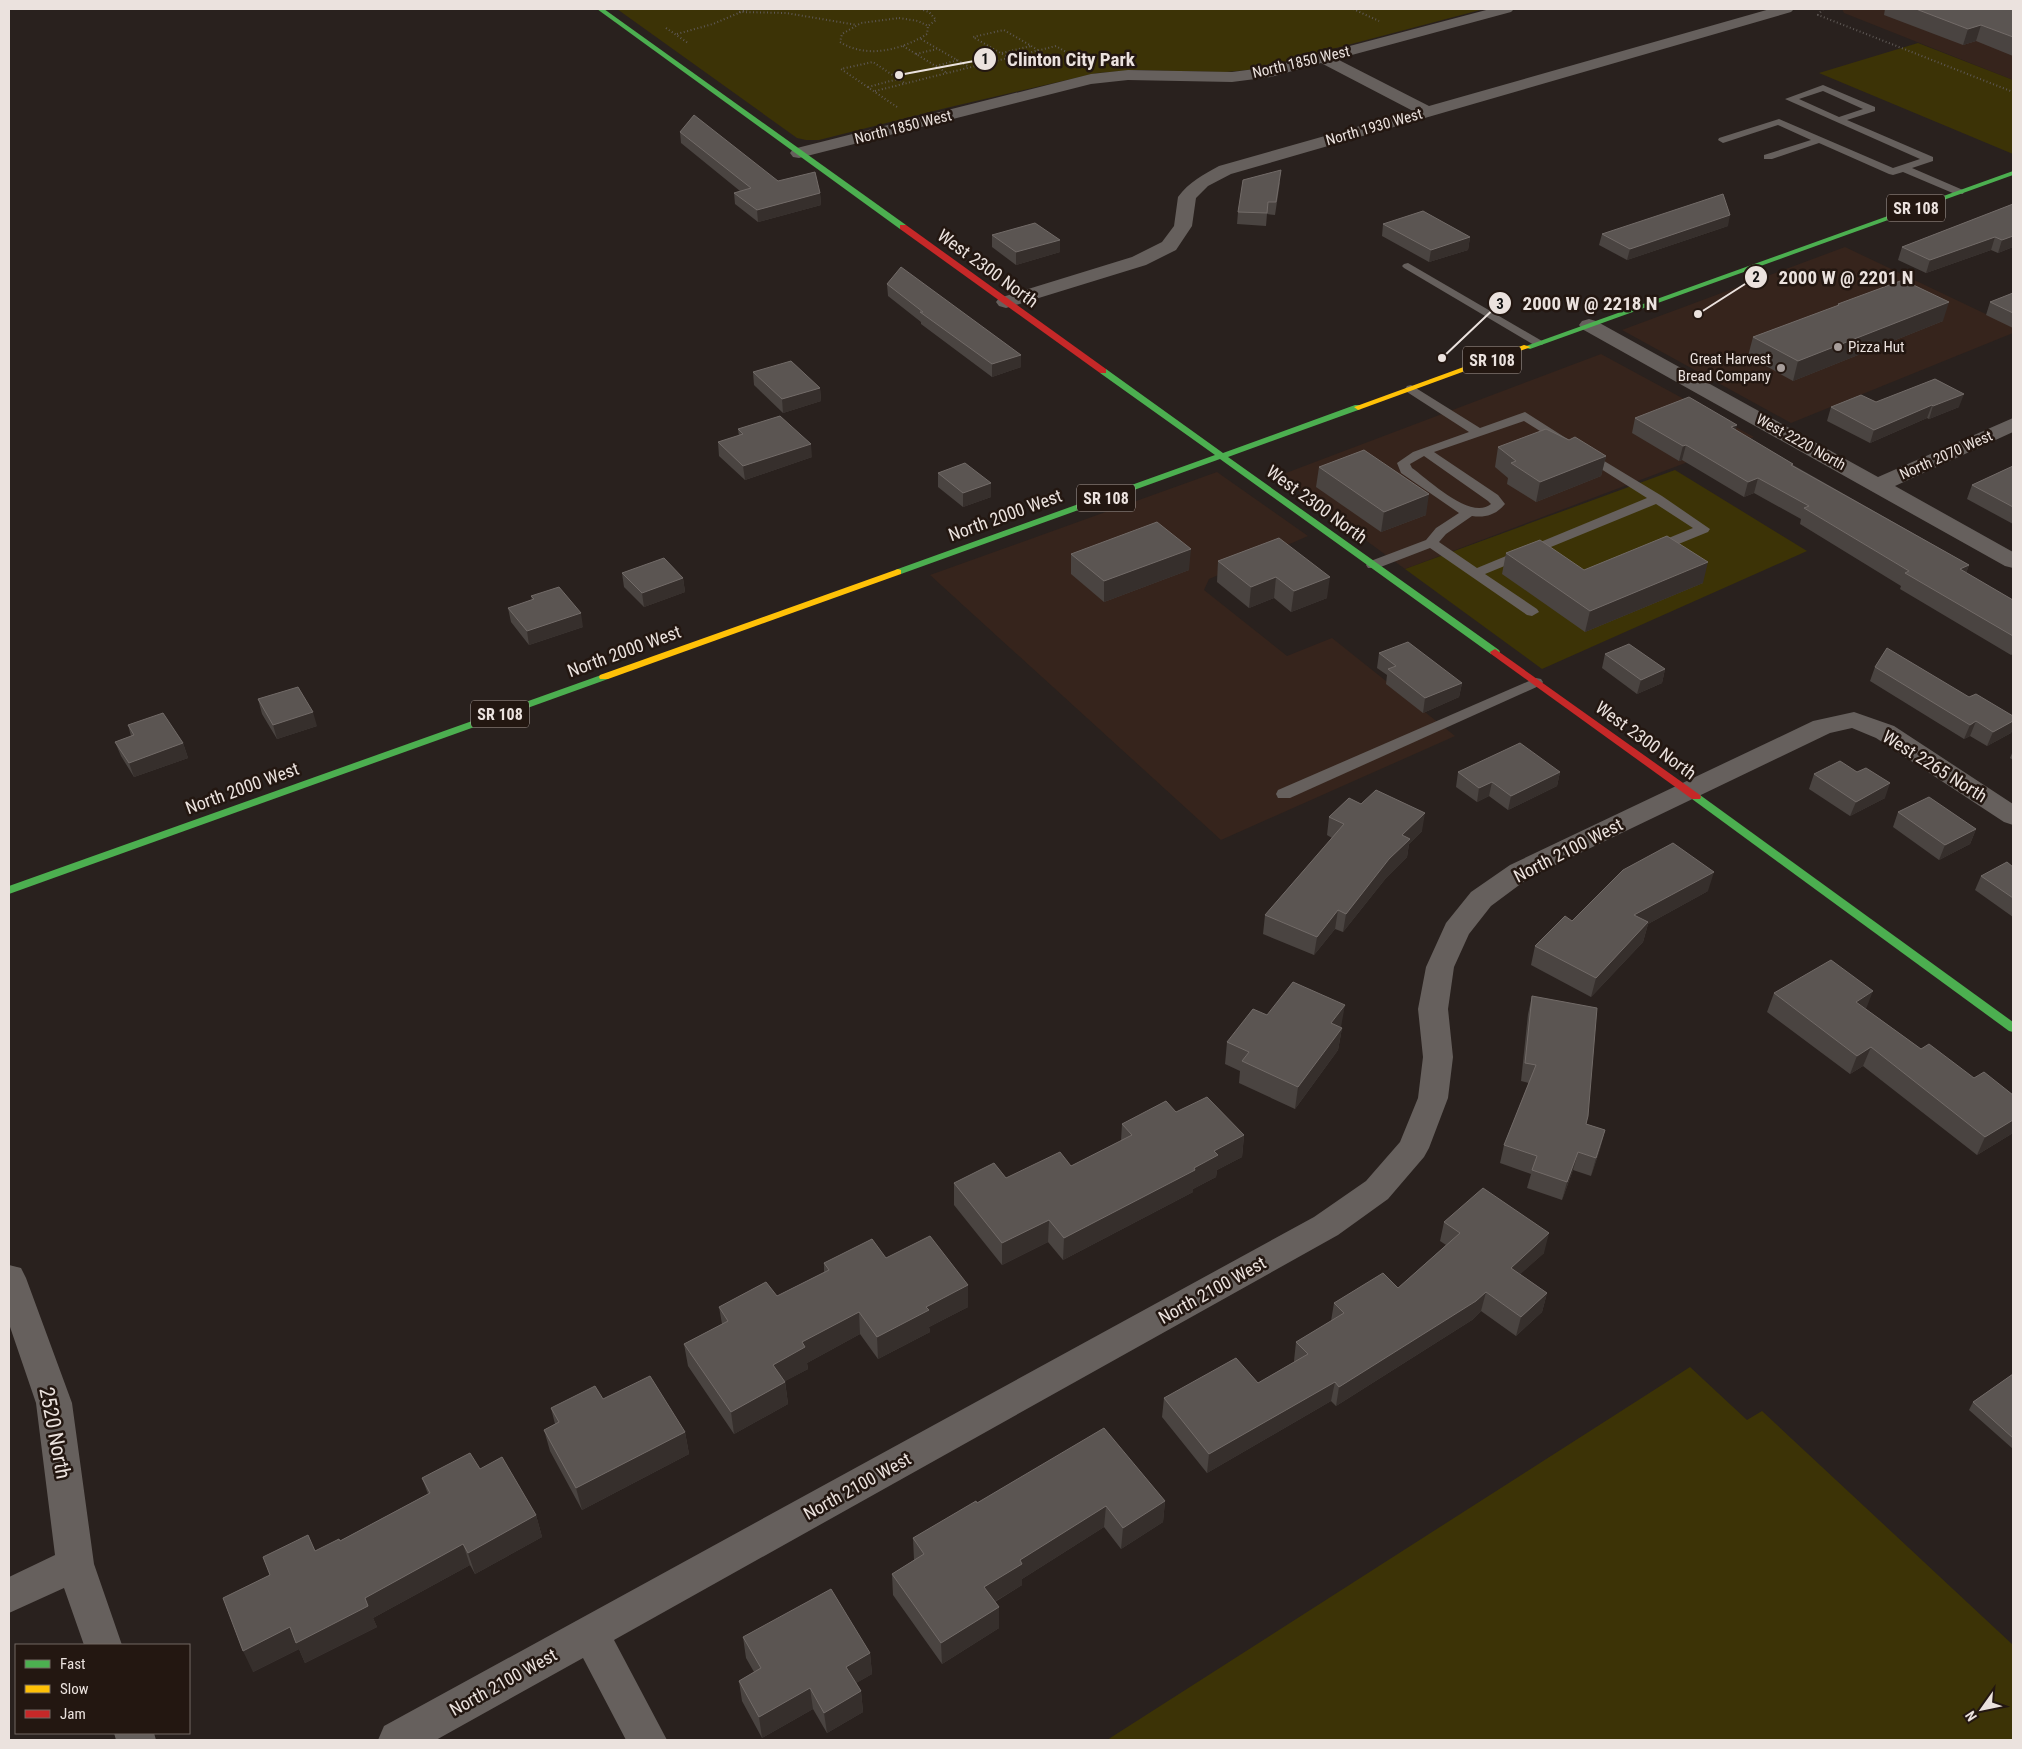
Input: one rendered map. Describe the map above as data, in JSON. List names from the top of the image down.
{
  "streets": {
    "street": [
      "North 1850 West",
      "North 1930 West",
      "SR 108",
      "West 2300 North",
      "West 2220 North",
      "North 2070 West",
      "North 2000 West",
      "West 2265 North",
      "North 2100 West",
      "2520 North"
    ]
  },
  "crossings": [
    ["North 1850 West", "West 2300 North"],
    ["North 1930 West", "West 2300 North"],
    ["West 2300 North", "North 2000 West"],
    ["West 2300 North", "North 2100 West"],
    ["West 2220 North", "North 2070 West"],
    ["West 2220 North", "North 2000 West"],
    ["West 2265 North", "North 2100 West"]
  ],
  "places": [
    "Clinton City Park",
    "2000 W @ 2201 N",
    "Pizza Hut",
    "2000 W @ 2218 N",
    "Great Harvest Bread Company"
  ],
  "legend": ["Fast", "Slow", "Jam"],
  "north": "bottom left"
}
